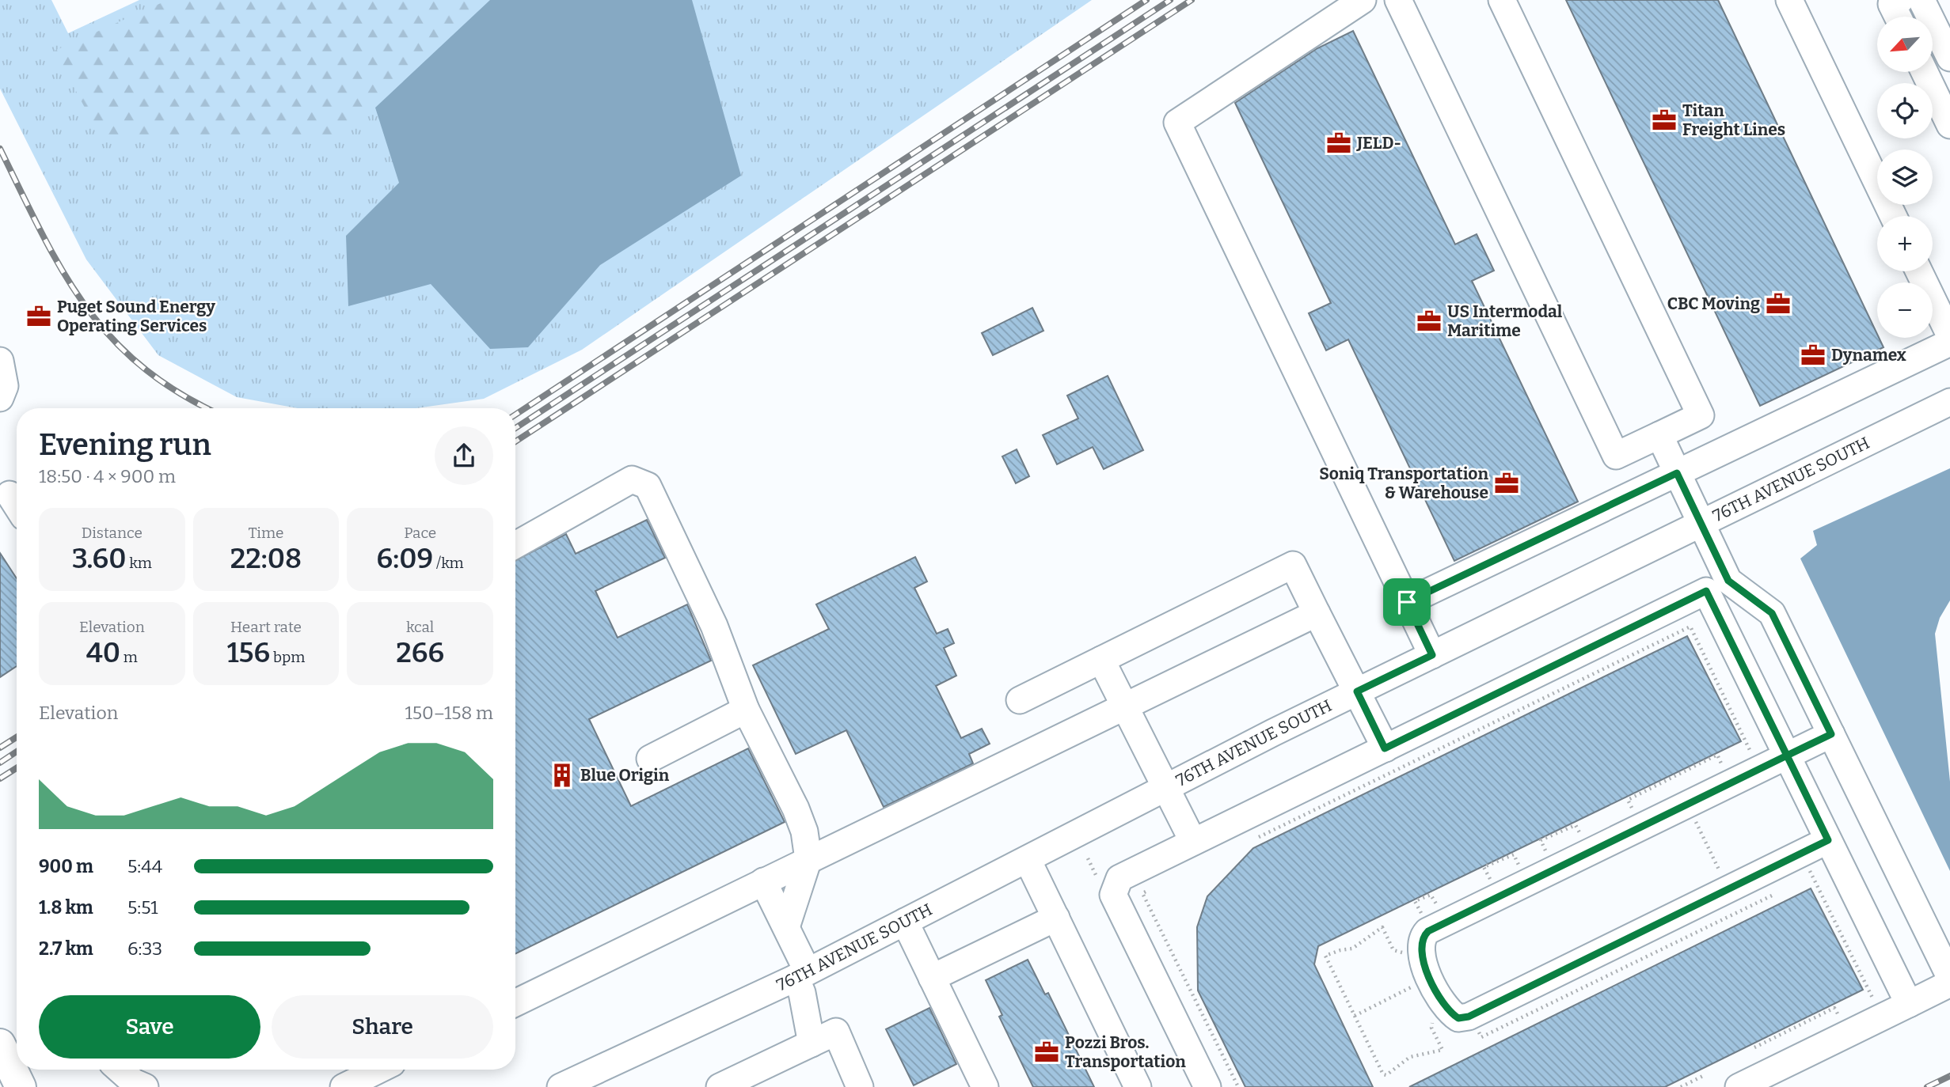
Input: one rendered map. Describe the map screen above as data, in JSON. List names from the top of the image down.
{
  "streets": {
    "street": ["76TH AVENUE SOUTH"]
  },
  "places": {
    "office": [
      "Titan Freight Lines",
      "JELD-",
      "CBC Moving",
      "Puget Sound Energy Operating Services",
      "US Intermodal Maritime",
      "Dynamex",
      "Soniq Transportation & Warehouse",
      "Pozzi Bros. Transportation"
    ],
    "building": ["Blue Origin"]
  },
  "north": "bottom left",
  "page": {
    "map_buttons": ["+", "−"],
    "heading": ["Evening run", "18:50 · 4 × 900 m"],
    "stats": [
      ["Distance", "3.60 km"],
      ["Time", "22:08"],
      ["Pace", "6:09 /km"],
      ["Elevation", "40 m"],
      ["Heart rate", "156 bpm"],
      ["kcal", "266"]
    ],
    "chart": ["Elevation", "150–158 m"],
    "list": [
      {
        "name": "900 m",
        "note": "5:44"
      },
      {
        "name": "1.8 km",
        "note": "5:51"
      },
      {
        "name": "2.7 km",
        "note": "6:33"
      }
    ],
    "buttons": ["Save", "Share"]
  }
}
